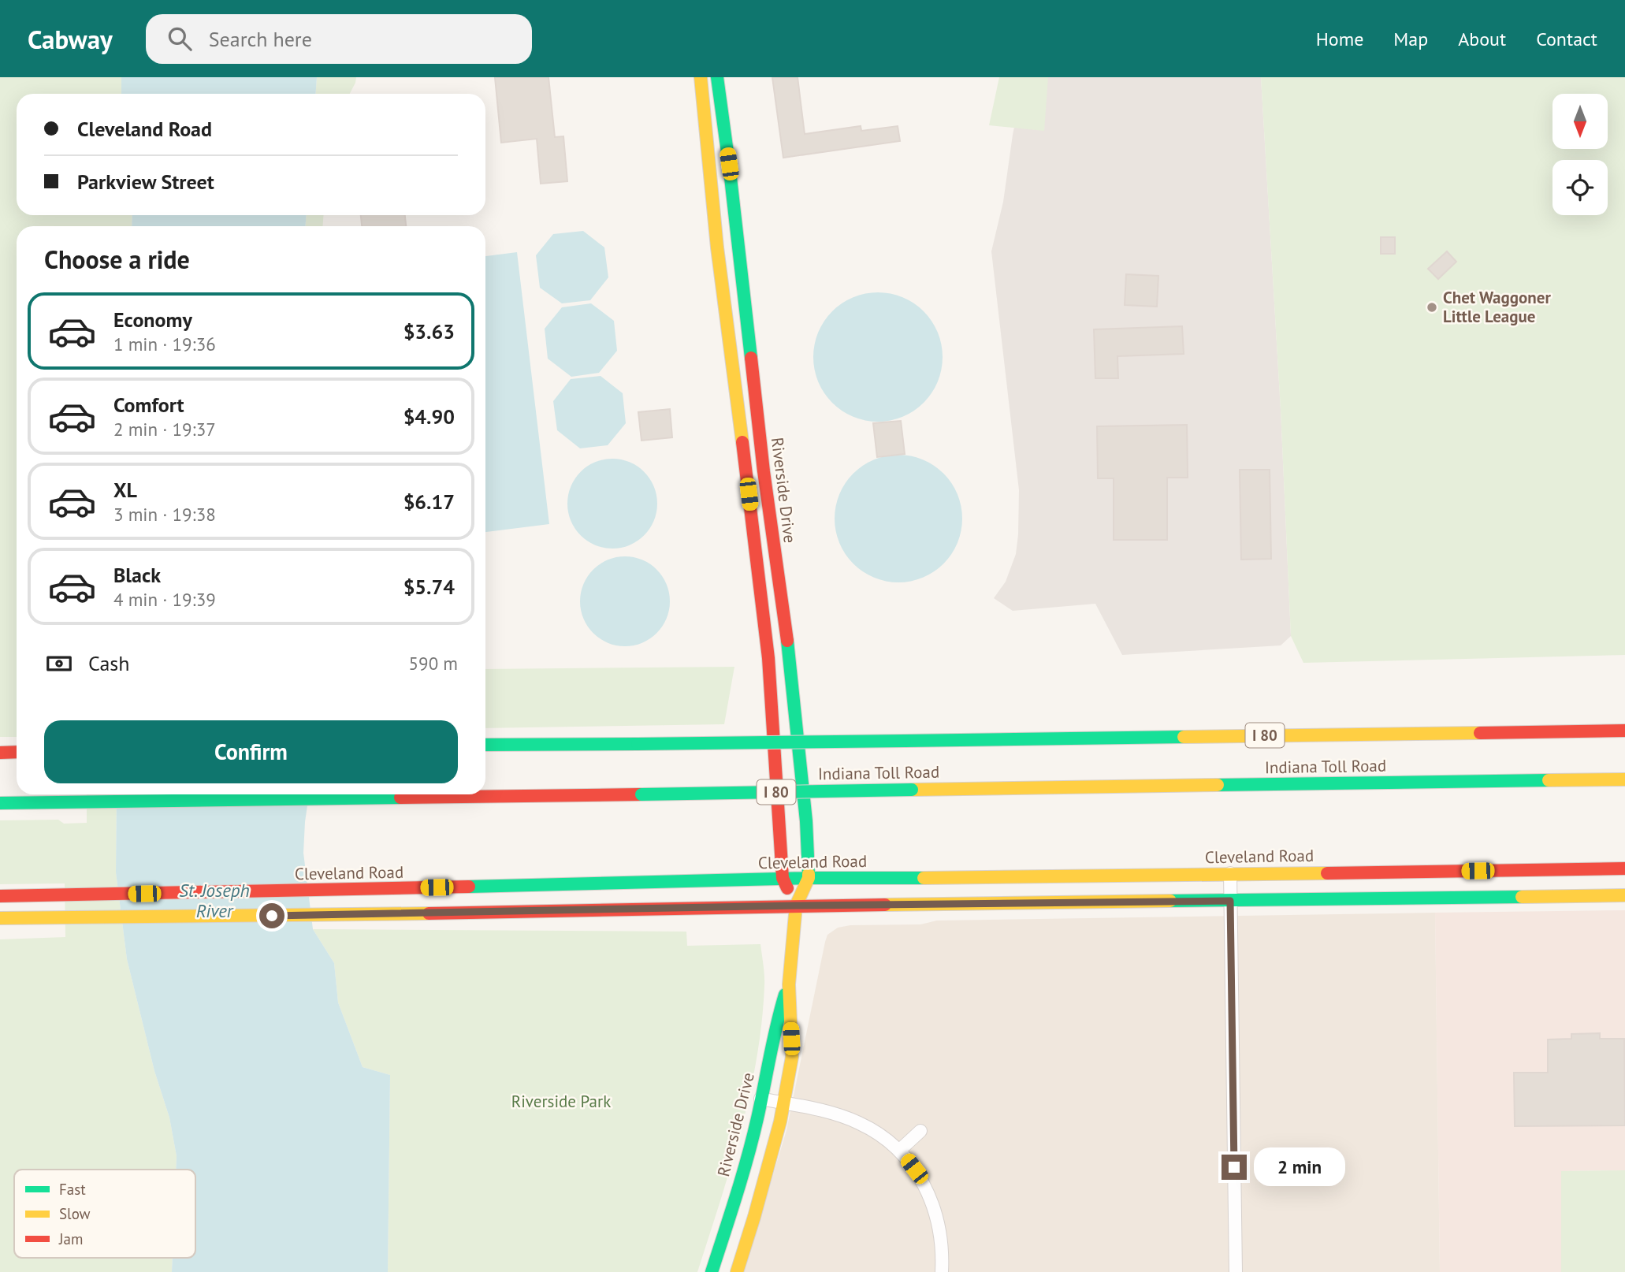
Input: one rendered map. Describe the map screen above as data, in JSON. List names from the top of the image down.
{
  "streets": {
    "main road": [
      "Riverside Drive",
      "I 80",
      "Indiana Toll Road",
      "Cleveland Road"
    ]
  },
  "crossings": [
    ["Riverside Drive", "Cleveland Road"]
  ],
  "water": ["St. Joseph River"],
  "parks": ["Riverside Park"],
  "places": ["Chet Waggoner Little League"],
  "legend": ["Fast", "Slow", "Jam"],
  "north": "bottom",
  "page": {
    "header": "Cabway",
    "search": "Search here",
    "nav": [
      "Home",
      "Map",
      "About",
      "Contact"
    ],
    "banner": ["Cleveland Road", "Parkview Street"],
    "heading": "Choose a ride",
    "list": [
      {
        "name": "Economy",
        "note": "1 min · 19:36",
        "value": "$3.63"
      },
      {
        "name": "Comfort",
        "note": "2 min · 19:37",
        "value": "$4.90"
      },
      {
        "name": "XL",
        "note": "3 min · 19:38",
        "value": "$6.17"
      },
      {
        "name": "Black",
        "note": "4 min · 19:39",
        "value": "$5.74"
      }
    ],
    "pay": ["Cash", "590 m"],
    "buttons": "Confirm",
    "bubble": "2 min"
  }
}
